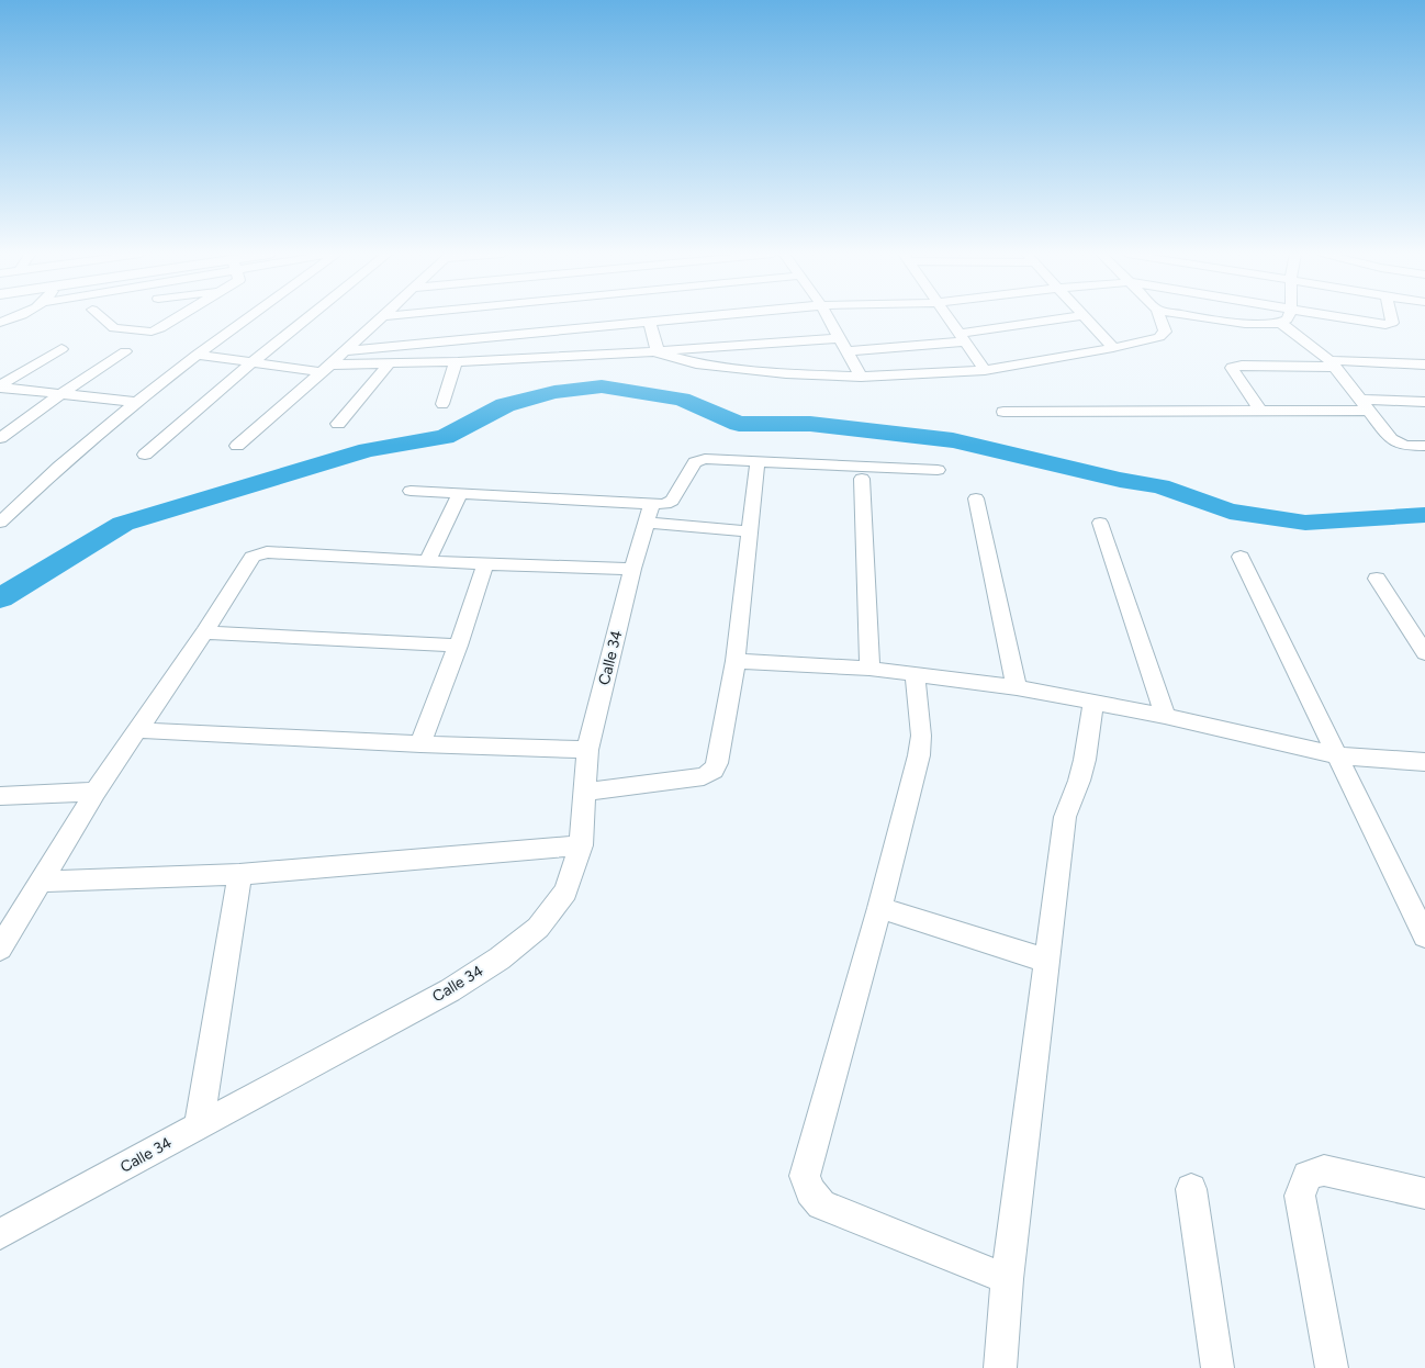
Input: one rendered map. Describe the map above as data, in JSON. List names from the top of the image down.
{
  "streets": {
    "street": ["Calle 34"]
  }
}
